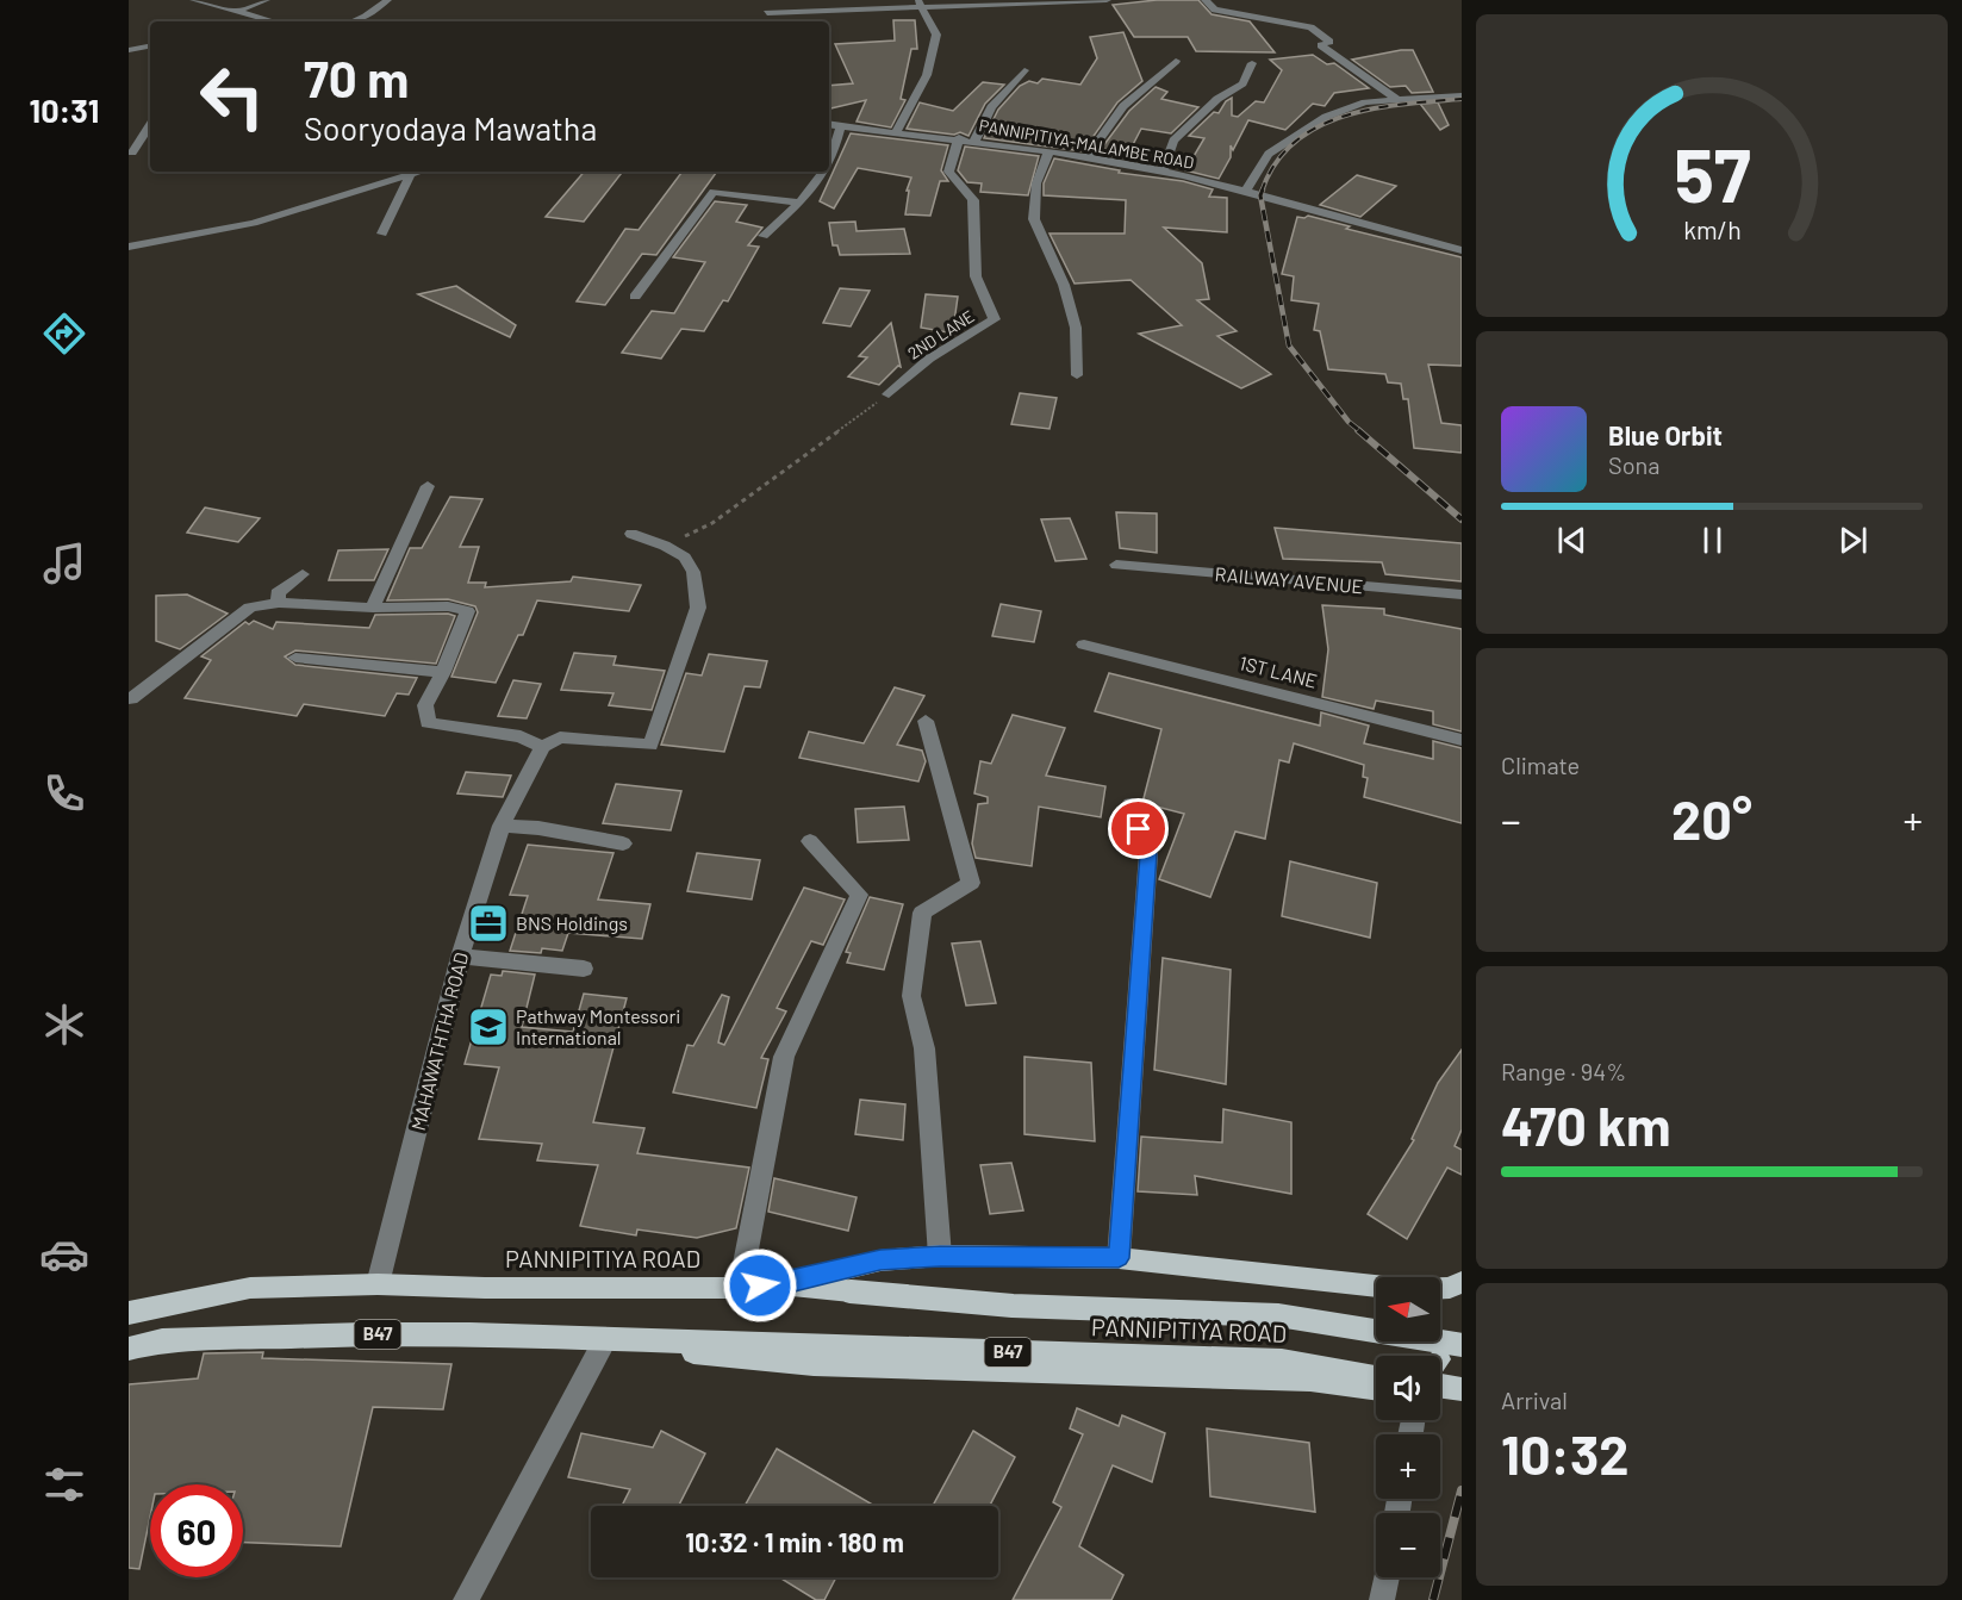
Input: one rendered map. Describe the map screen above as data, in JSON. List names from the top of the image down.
{
  "streets": {
    "main road": ["PANNIPITIYA ROAD", "B47"],
    "street": [
      "PANNIPITIYA-MALAMBE ROAD",
      "2ND LANE",
      "RAILWAY AVENUE",
      "1ST LANE",
      "MAHAWATHTHA ROAD"
    ]
  },
  "crossings": [
    ["PANNIPITIYA-MALAMBE ROAD", "2ND LANE"],
    ["MAHAWATHTHA ROAD", "PANNIPITIYA ROAD"],
    ["PANNIPITIYA ROAD", "B47"]
  ],
  "places": {
    "office": ["BNS Holdings"],
    "school or university": ["Pathway Montessori International"]
  },
  "north": "left",
  "page": {
    "tabs": "10:31",
    "turn": ["70 m", "Sooryodaya Mawatha"],
    "song": ["Blue Orbit", "Sona"],
    "tile": [
      "Climate",
      ["Range · 94%", "470 km"],
      ["Arrival", "10:32"]
    ],
    "heat": ["−", "20°", "+"],
    "map_buttons": ["+", "−"],
    "limit": "60",
    "trip": "10:32 · 1 min · 180 m",
    "gauge": ["57", "km/h"]
  }
}
